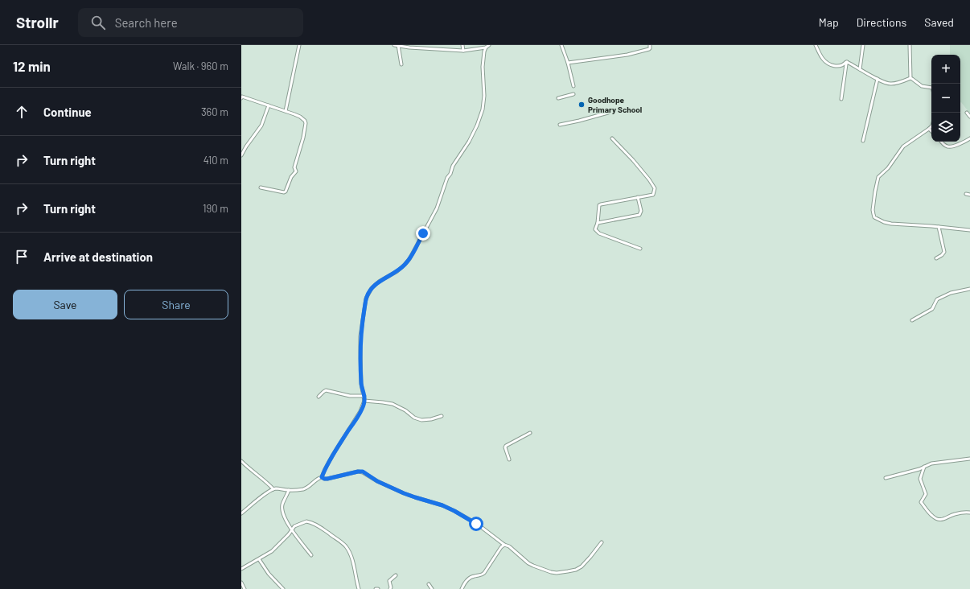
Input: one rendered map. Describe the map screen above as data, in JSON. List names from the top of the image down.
{
  "places": ["Goodhope Primary School"],
  "page": {
    "header": "Strollr",
    "search": "Search here",
    "nav": ["Map", "Directions", "Saved"],
    "heading": ["12 min", "Walk · 960 m"],
    "map_buttons": ["+", "−"],
    "list": [
      ["Continue", "360 m"],
      ["Turn right", "410 m"],
      ["Turn right", "190 m"],
      "Arrive at destination"
    ],
    "buttons": ["Save", "Share"]
  }
}
